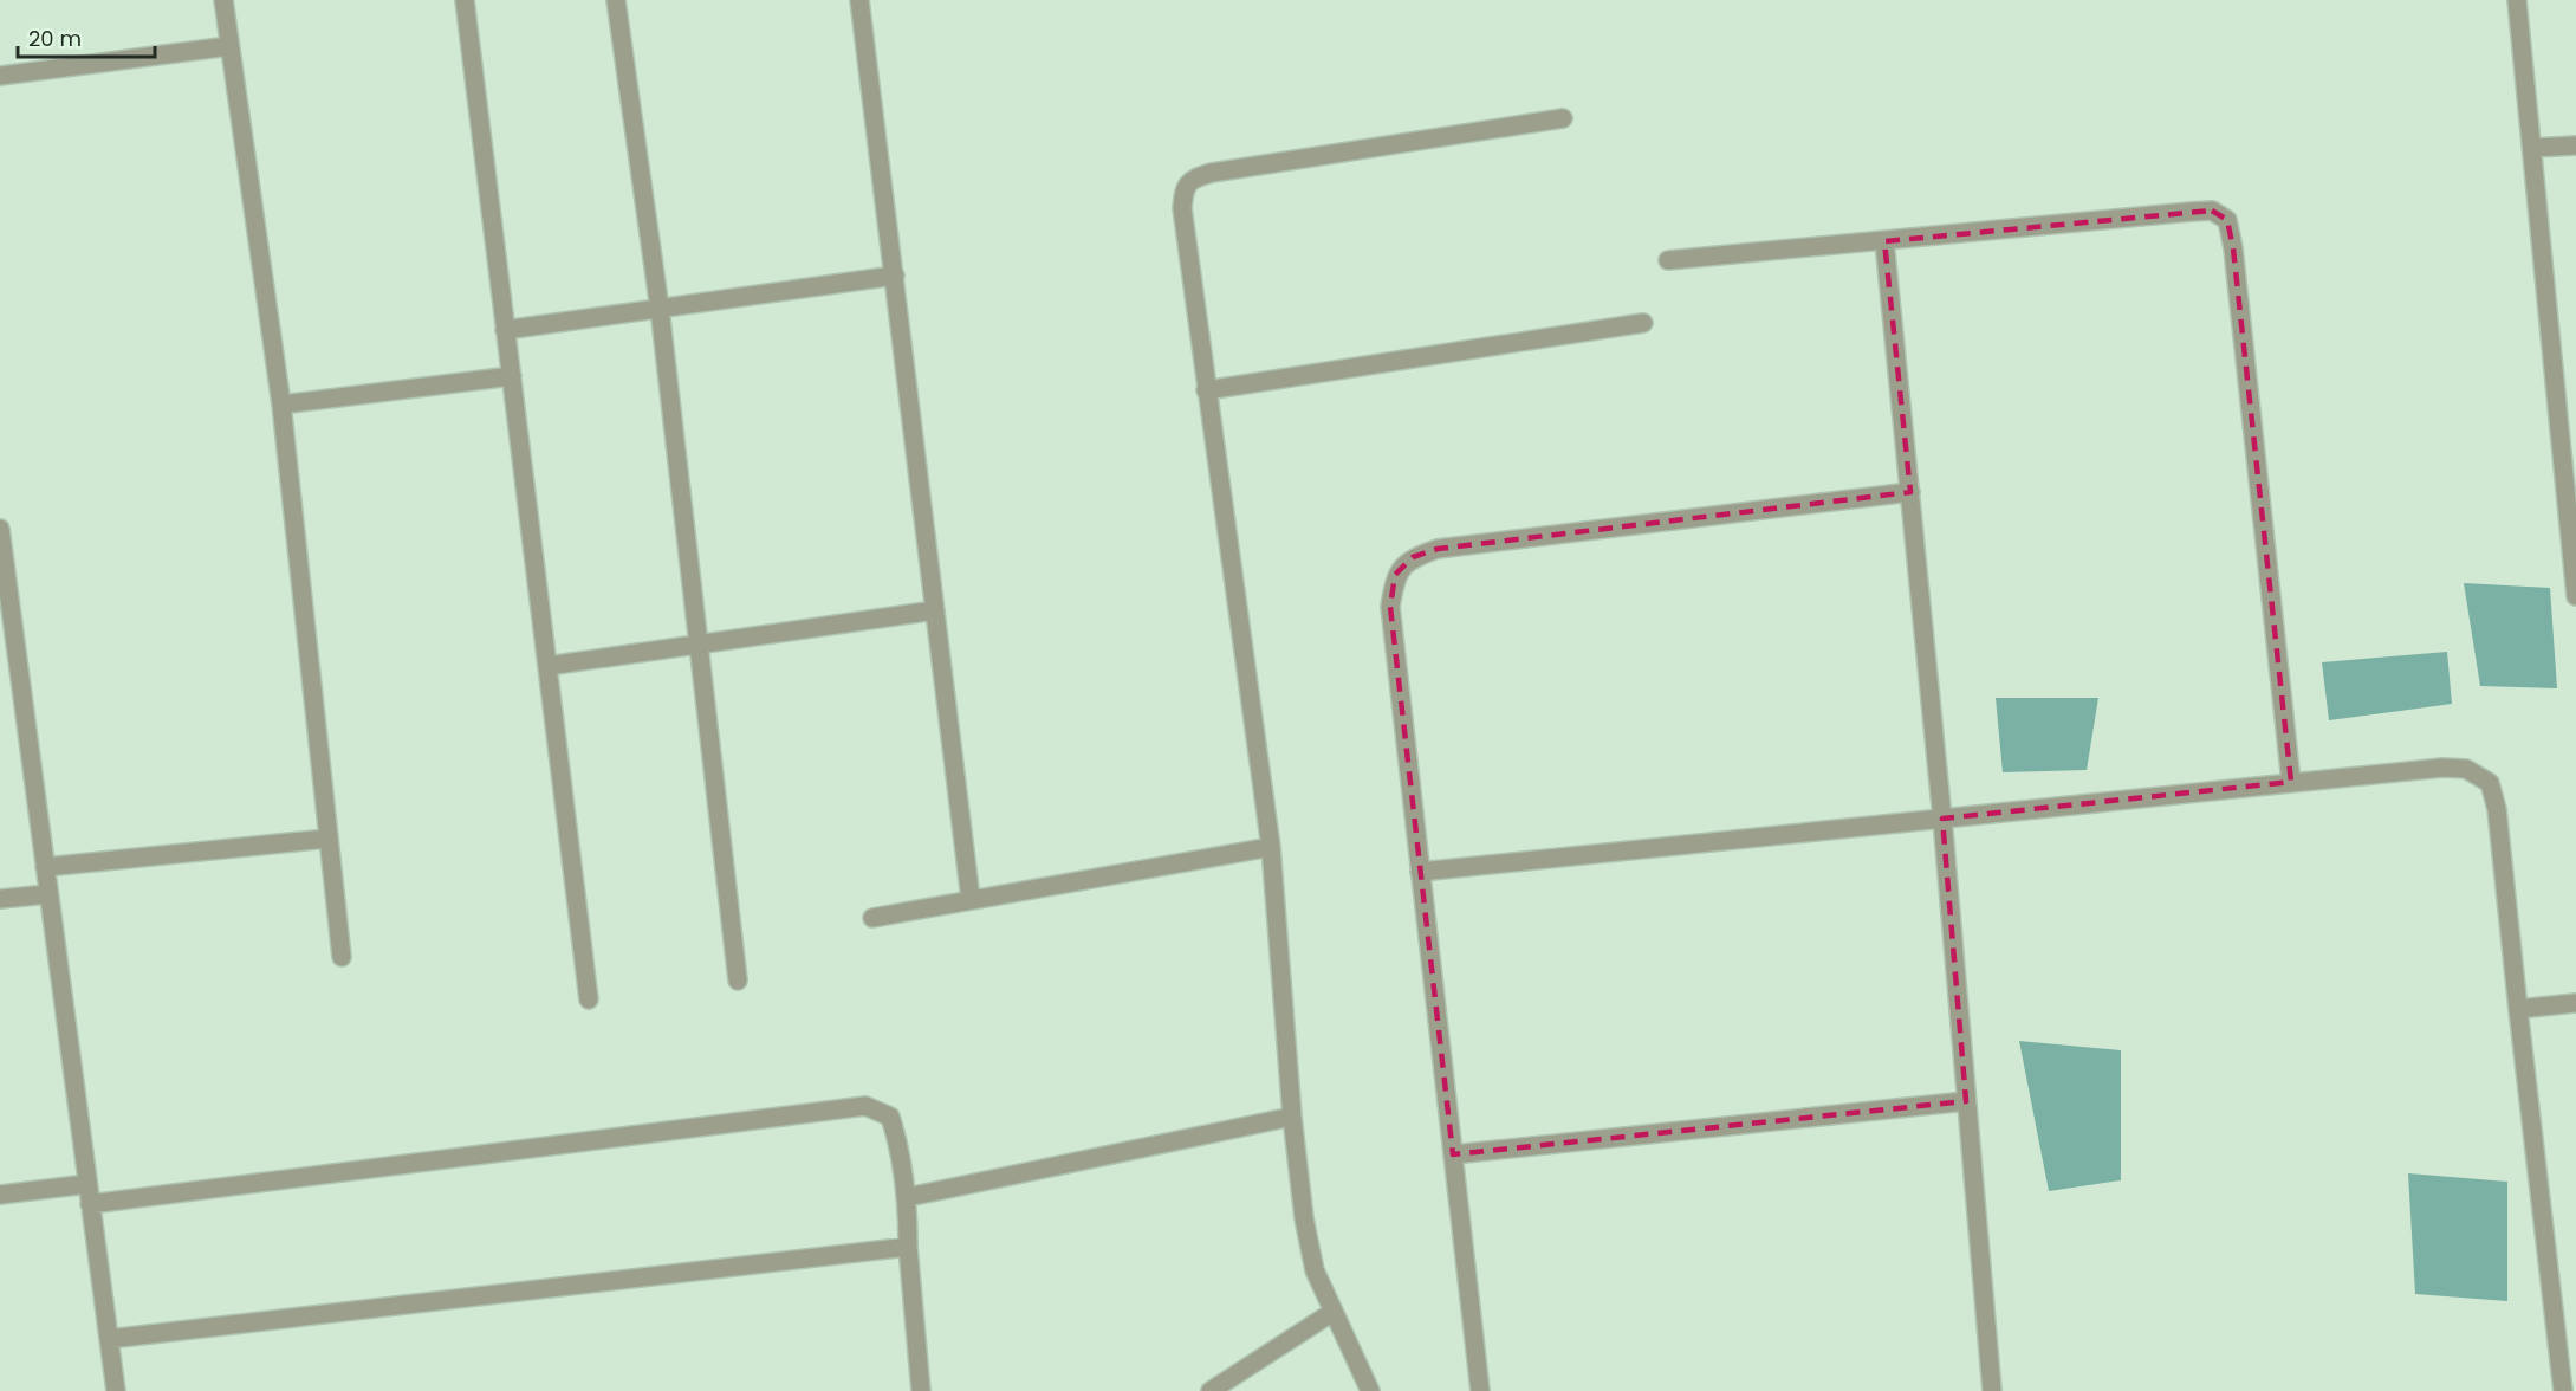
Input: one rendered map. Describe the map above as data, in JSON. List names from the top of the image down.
{
  "scale_bar": "20 m"
}
